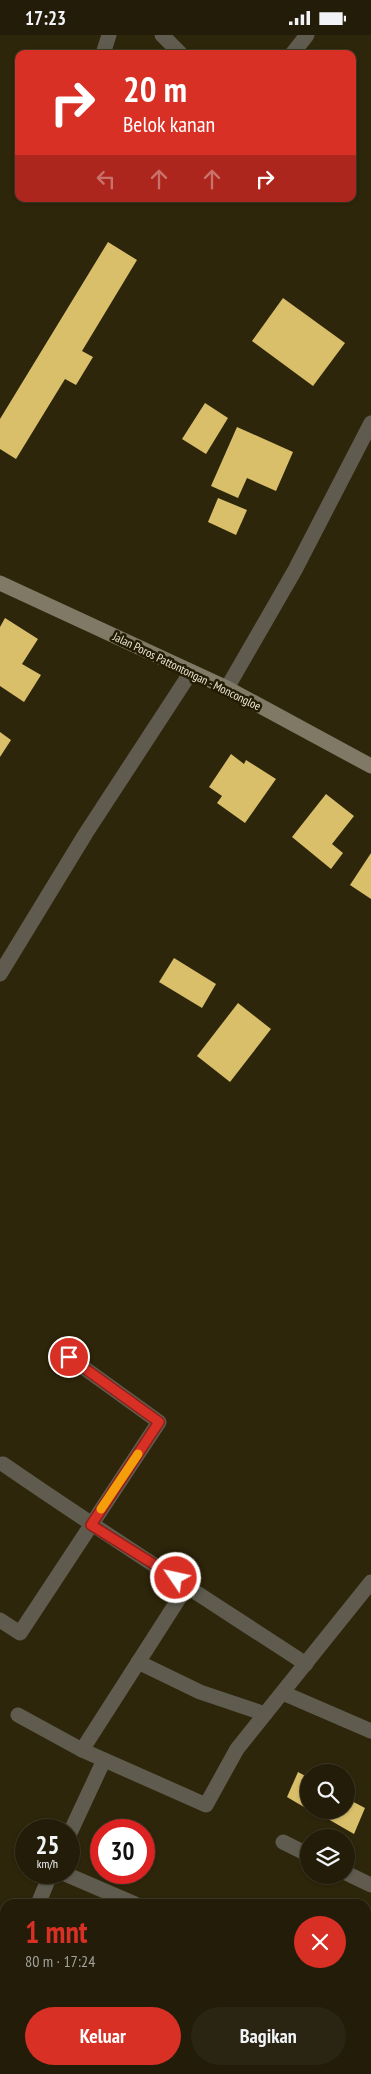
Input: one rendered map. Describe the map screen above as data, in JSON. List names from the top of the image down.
{
  "streets": {
    "street": ["Jalan Poros Pattontongan - Moncongloe"]
  },
  "page": {
    "status": "17:23",
    "turn": ["20 m", "Belok kanan"],
    "speed": "25 km/h",
    "limit": "30",
    "heading": ["1 mnt", "80 m · 17:24"],
    "buttons": ["Keluar", "Bagikan"]
  }
}
